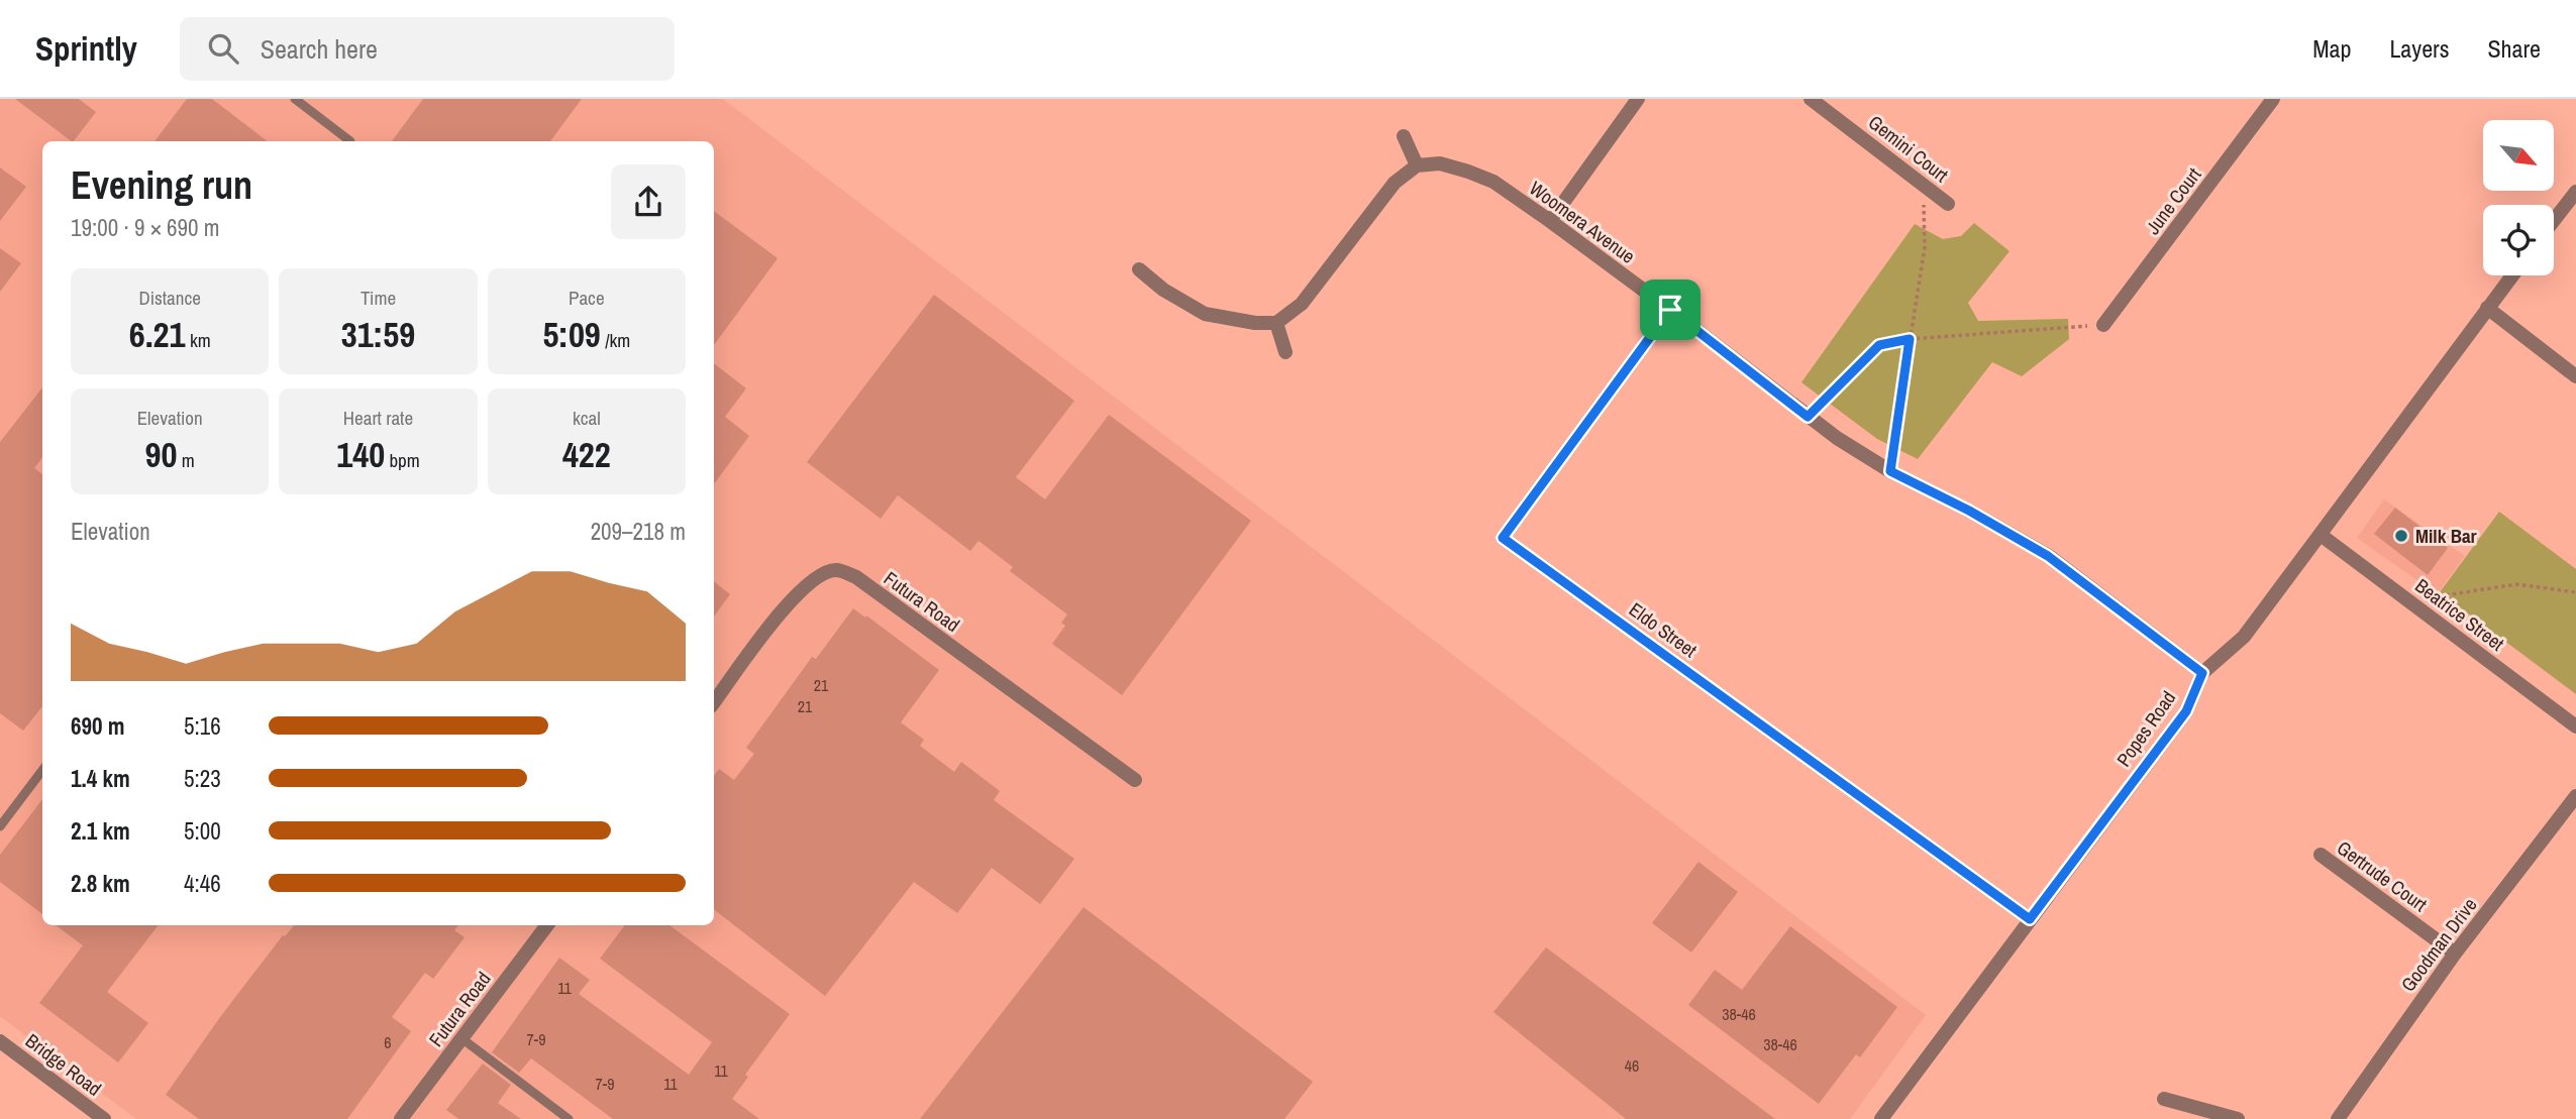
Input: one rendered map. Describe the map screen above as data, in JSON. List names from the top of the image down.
{
  "streets": {
    "street": [
      "Gemini Court",
      "June Court",
      "Woomera Avenue",
      "Futura Road",
      "Beatrice Street",
      "Eldo Street",
      "Popes Road",
      "Gertrude Court",
      "Goodman Drive",
      "Bridge Road"
    ]
  },
  "crossings": [
    ["Woomera Avenue", "Eldo Street"],
    ["Woomera Avenue", "Popes Road"],
    ["Beatrice Street", "Popes Road"],
    ["Eldo Street", "Popes Road"],
    ["Gertrude Court", "Goodman Drive"]
  ],
  "places": ["Milk Bar"],
  "house_numbers": [
    "21",
    "21",
    "11",
    "38-46",
    "7-9",
    "6",
    "38-46",
    "46",
    "11",
    "7-9",
    "11"
  ],
  "north": "bottom right",
  "page": {
    "header": "Sprintly",
    "search": "Search here",
    "nav": ["Map", "Layers", "Share"],
    "heading": ["Evening run", "19:00 · 9 × 690 m"],
    "stats": [
      ["Distance", "6.21 km"],
      ["Time", "31:59"],
      ["Pace", "5:09 /km"],
      ["Elevation", "90 m"],
      ["Heart rate", "140 bpm"],
      ["kcal", "422"]
    ],
    "chart": ["Elevation", "209–218 m"],
    "list": [
      {
        "name": "690 m",
        "note": "5:16"
      },
      {
        "name": "1.4 km",
        "note": "5:23"
      },
      {
        "name": "2.1 km",
        "note": "5:00"
      },
      {
        "name": "2.8 km",
        "note": "4:46"
      }
    ]
  }
}
